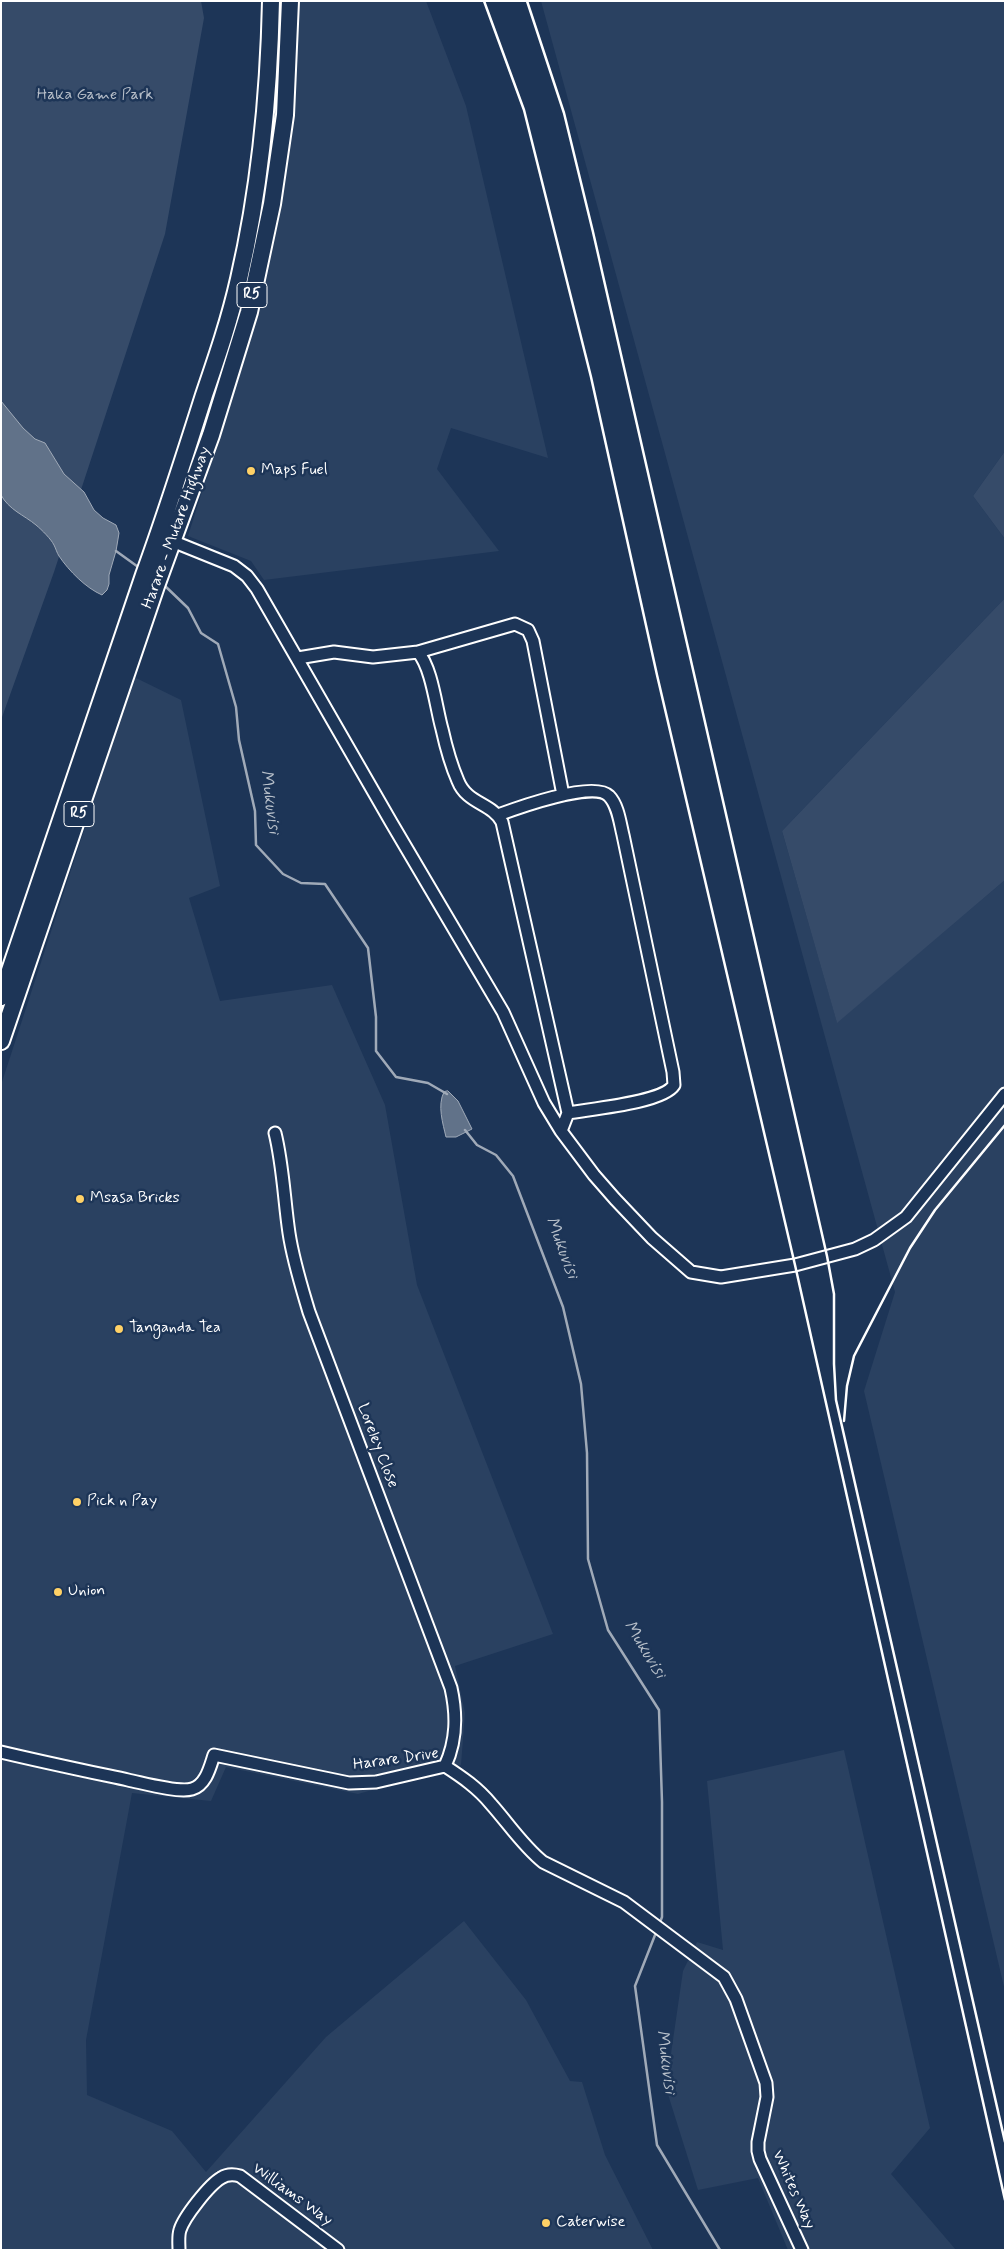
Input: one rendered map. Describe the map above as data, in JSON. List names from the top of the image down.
{
  "streets": {
    "highway": ["R5", "Harare - Mutare Highway"],
    "street": [
      "Loreley Close",
      "Harare Drive",
      "Whites Way",
      "Williams Way"
    ]
  },
  "crossings": [
    ["Loreley Close", "Harare Drive"],
    ["Harare Drive", "Whites Way"]
  ],
  "water": ["Mukuvisi"],
  "parks": ["Haka Game Park"],
  "places": [
    "Maps Fuel",
    "Msasa Bricks",
    "Tanganda Tea",
    "Pick n Pay",
    "Union",
    "Caterwise"
  ]
}
